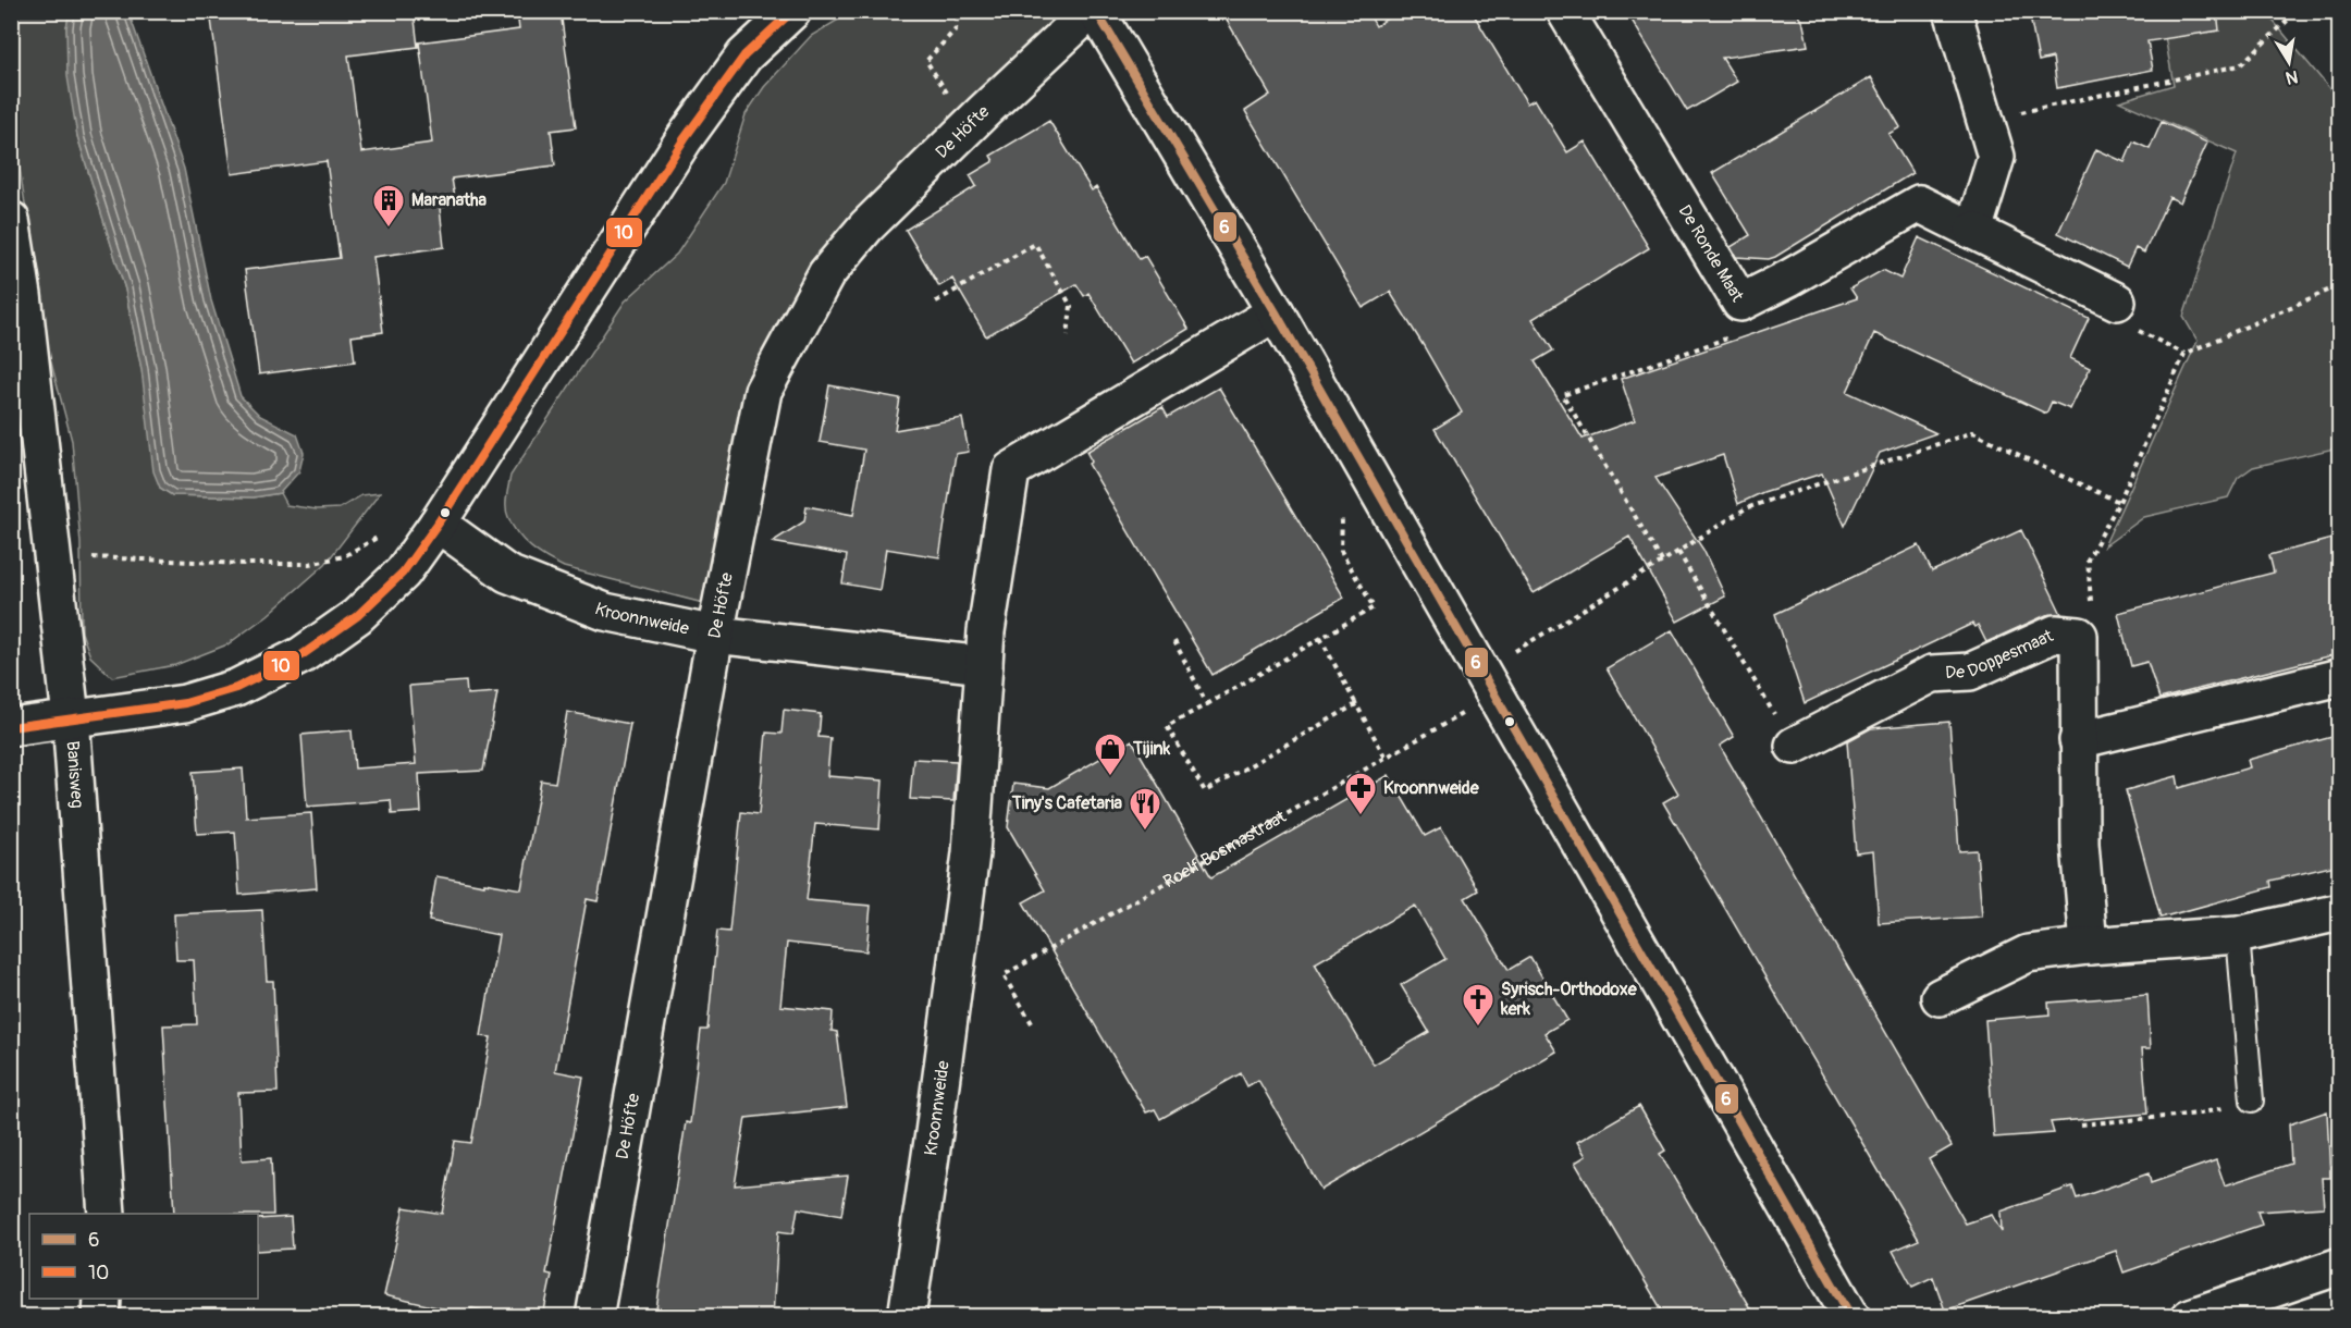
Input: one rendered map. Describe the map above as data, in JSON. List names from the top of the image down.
{
  "streets": {
    "street": [
      "De Höfte",
      "De Ronde Maat",
      "Kroonnweide",
      "De Doppesmaat",
      "Banisweg"
    ],
    "path": ["Roelf Bosmastraat"]
  },
  "crossings": [
    ["De Höfte", "Kroonnweide"]
  ],
  "places": {
    "building": ["Maranatha"],
    "shop": ["Tijink"],
    "pharmacy": ["Kroonnweide"],
    "restaurant": ["Tiny's Cafetaria"],
    "church": ["Syrisch-Orthodoxe kerk"]
  },
  "lines": ["transit line 6", "transit line 10"],
  "legend": ["6", "10"],
  "north": "bottom"
}
